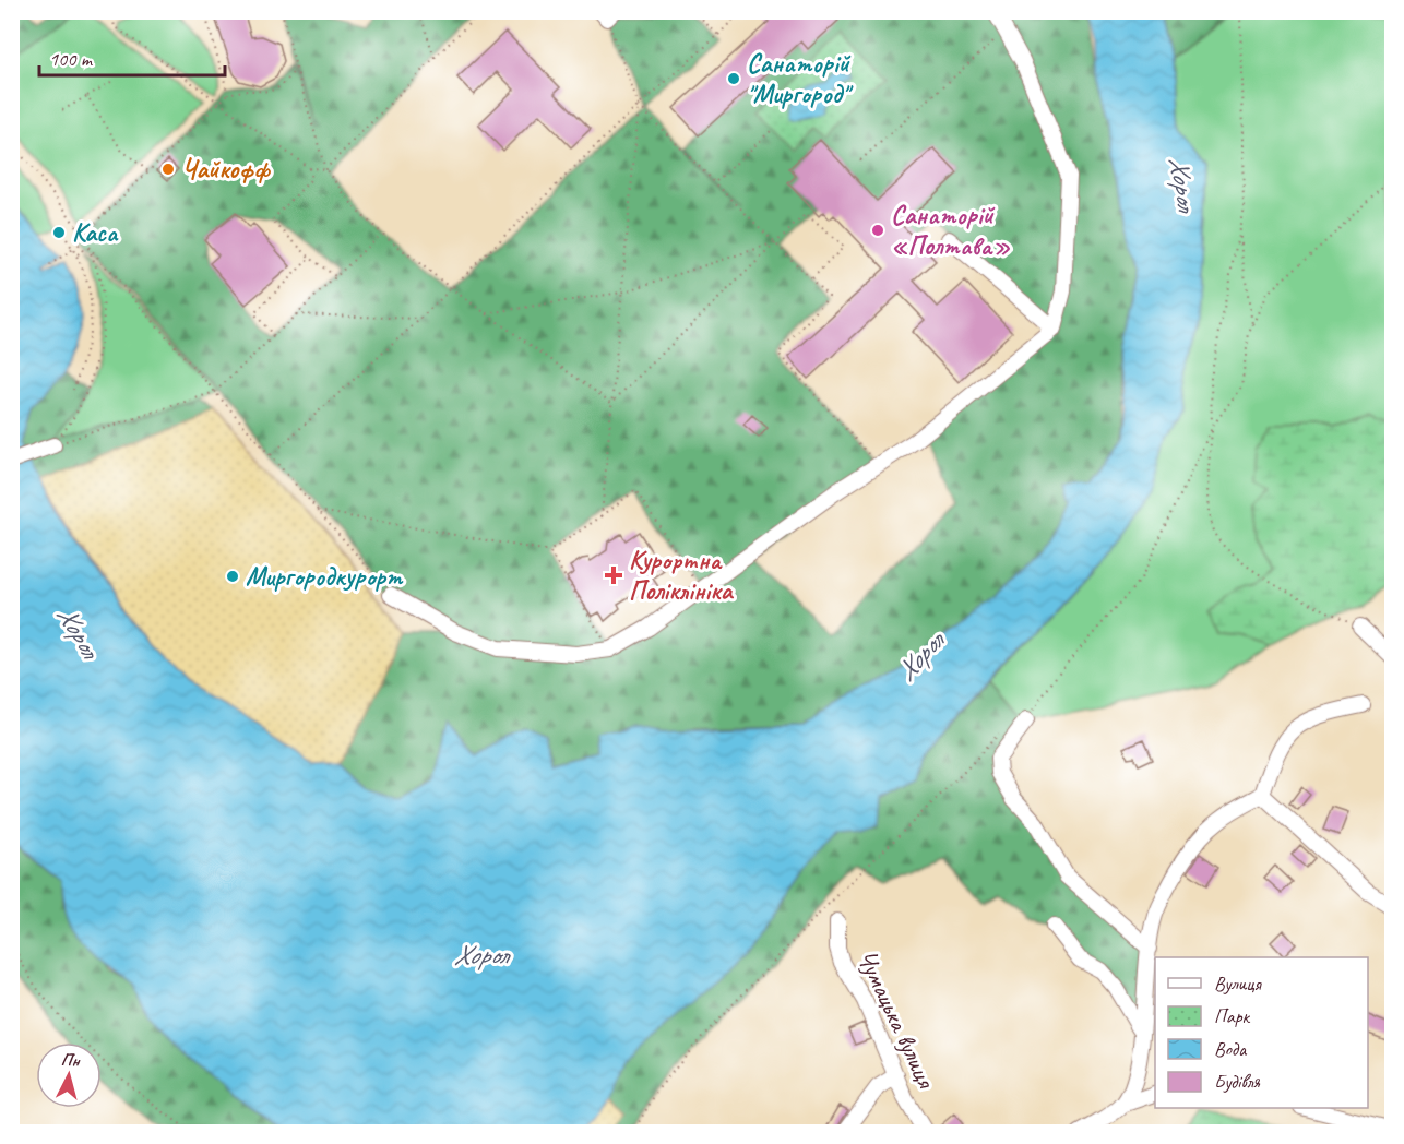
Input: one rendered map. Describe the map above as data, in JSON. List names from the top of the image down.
{
  "streets": {
    "street": ["Чумацька вулиця"]
  },
  "water": ["Хорол"],
  "places": {
    "other": [
      "Санаторій \"Миргород\"",
      "Чайкофф",
      "Санаторій «Полтава»",
      "Каса",
      "Миргородкурорт"
    ],
    "health": ["Курортна Поліклініка"]
  },
  "legend": [
    "Вулиця",
    "Парк",
    "Вода",
    "Будівля"
  ],
  "scale_bar": "100 m",
  "north": "top"
}
